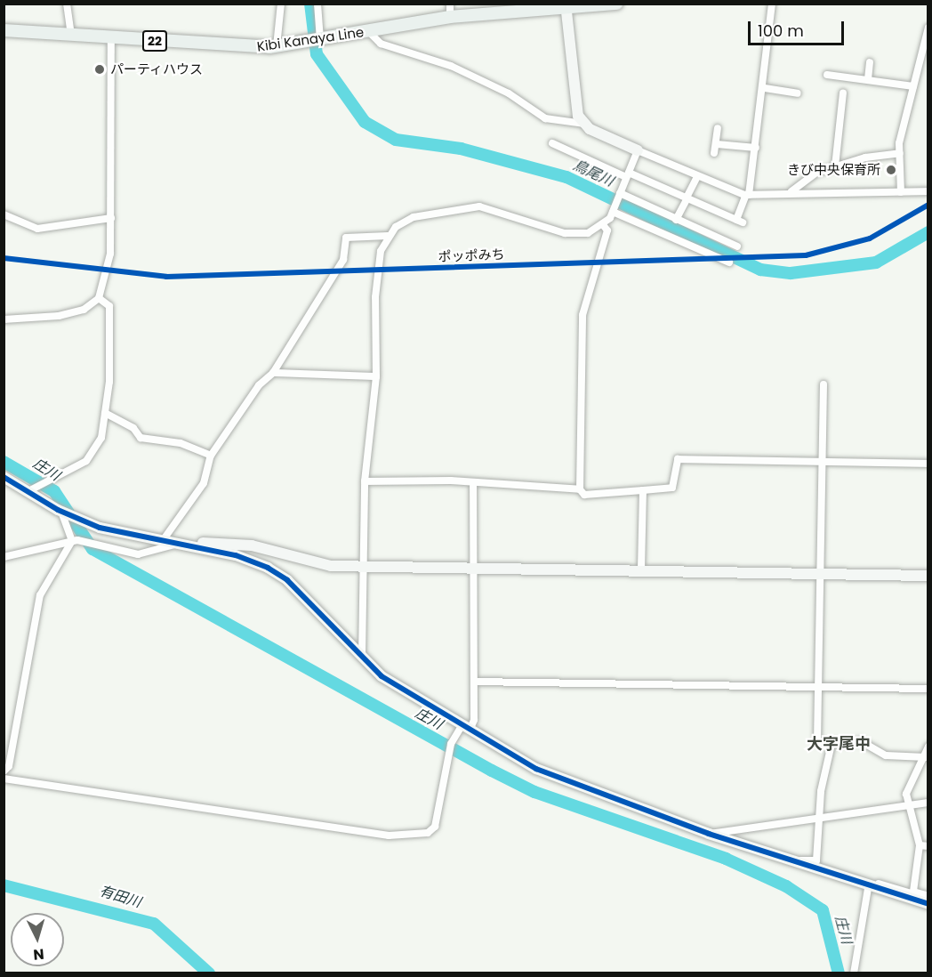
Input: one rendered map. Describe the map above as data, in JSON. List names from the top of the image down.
{
  "streets": {
    "main road": ["Kibi Kanaya Line", "22"],
    "cycle path": ["ポッポみち"]
  },
  "districts": ["大字尾中"],
  "water": ["鳥尾川", "庄川", "有田川"],
  "places": ["パーティハウス", "きび中央保育所"],
  "scale_bar": "100 m",
  "north": "bottom"
}
